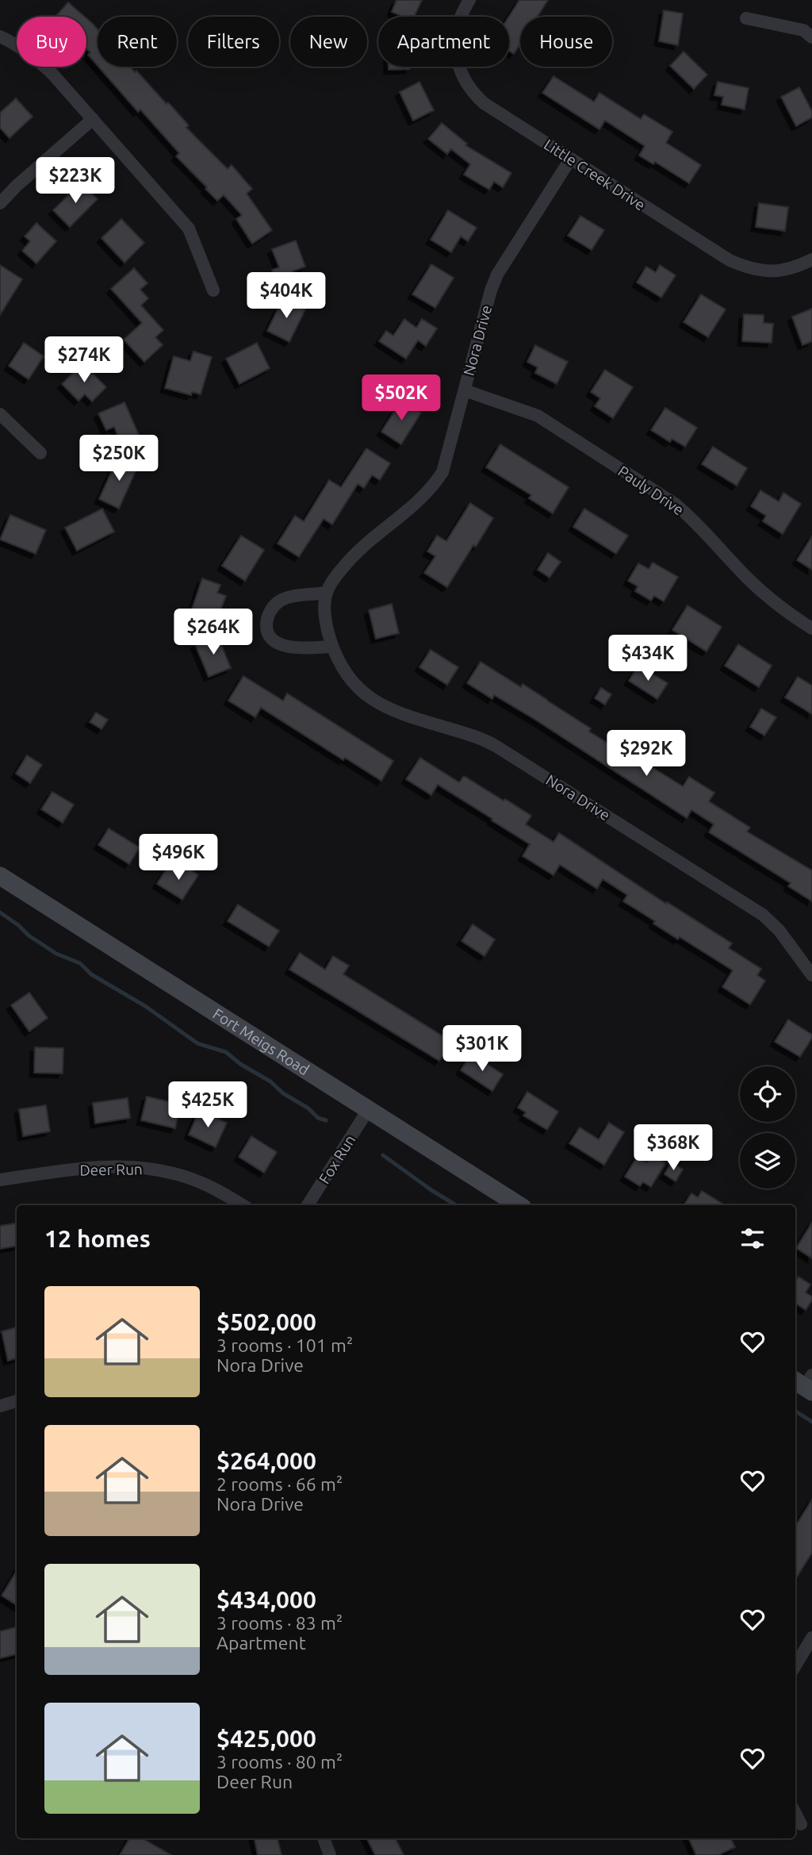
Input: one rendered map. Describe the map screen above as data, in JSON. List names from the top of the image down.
{
  "streets": {
    "street": [
      "Little Creek Drive",
      "Nora Drive",
      "Pauly Drive",
      "Fort Meigs Road",
      "Fox Run",
      "Deer Run"
    ]
  },
  "crossings": [
    ["Little Creek Drive", "Nora Drive"],
    ["Nora Drive", "Pauly Drive"],
    ["Fort Meigs Road", "Fox Run"]
  ],
  "page": {
    "chip": [
      "Buy",
      "Rent",
      "Filters",
      "New",
      "Apartment",
      "House"
    ],
    "price": [
      "$223K",
      "$404K",
      "$274K",
      "$502K",
      "$250K",
      "$264K",
      "$434K",
      "$292K",
      "$496K",
      "$301K",
      "$425K",
      "$368K"
    ],
    "heading": "12 homes",
    "list": [
      {
        "name": "$502,000",
        "note": "3 rooms · 101 m² · Nora Drive"
      },
      {
        "name": "$264,000",
        "note": "2 rooms · 66 m² · Nora Drive"
      },
      {
        "name": "$434,000",
        "note": "3 rooms · 83 m² · Apartment"
      },
      {
        "name": "$425,000",
        "note": "3 rooms · 80 m² · Deer Run"
      }
    ]
  }
}
